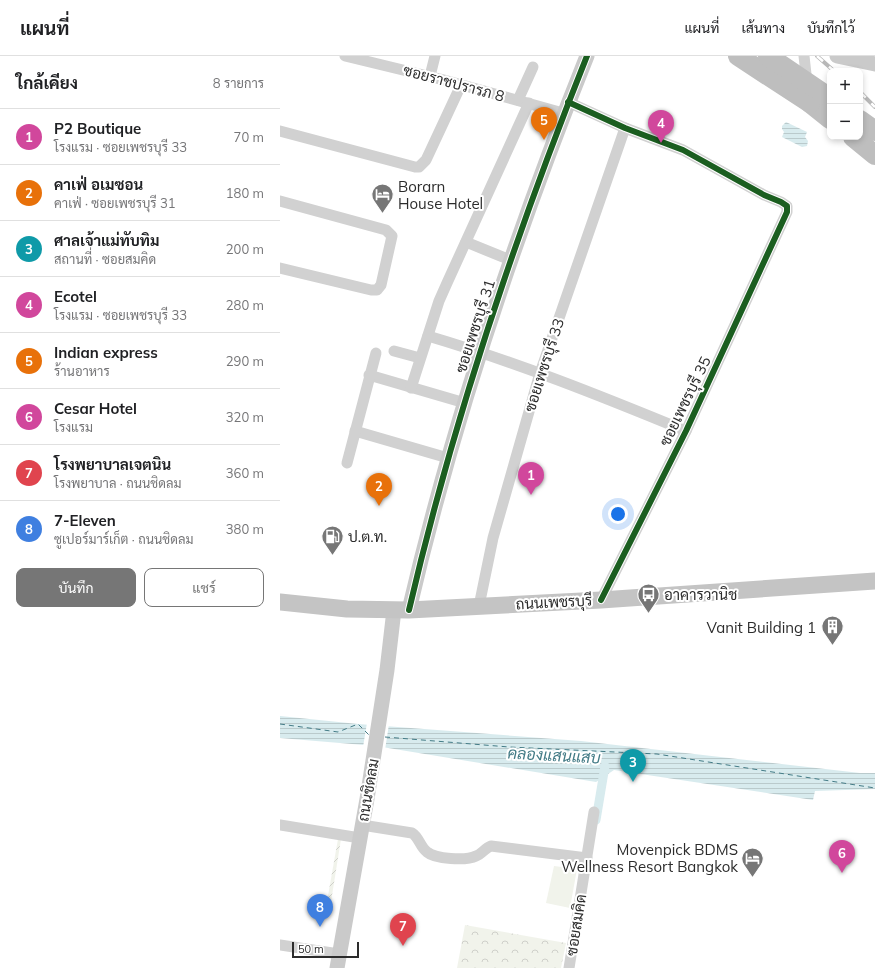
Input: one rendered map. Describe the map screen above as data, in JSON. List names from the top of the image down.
{
  "streets": {
    "main road": ["ถนนเพชรบุรี"],
    "street": [
      "ซอยราชปรารภ 8",
      "ซอยเพชรบุรี 31",
      "ซอยเพชรบุรี 33",
      "ซอยเพชรบุรี 35",
      "ถนนชิดลม",
      "ซอยสมคิด"
    ]
  },
  "crossings": [
    ["ซอยราชปรารภ 8", "ซอยเพชรบุรี 31"],
    ["ซอยราชปรารภ 8", "ซอยเพชรบุรี 33"],
    ["ซอยราชปรารภ 8", "ซอยเพชรบุรี 35"],
    ["ซอยเพชรบุรี 31", "ถนนเพชรบุรี"],
    ["ซอยเพชรบุรี 31", "ถนนชิดลม"],
    ["ซอยเพชรบุรี 33", "ถนนเพชรบุรี"],
    ["ซอยเพชรบุรี 35", "ถนนเพชรบุรี"],
    ["ถนนเพชรบุรี", "ถนนชิดลม"]
  ],
  "water": ["คลองแสนแสบ"],
  "places": {
    "hotel": ["Borarn House Hotel", "Movenpick BDMS Wellness Resort Bangkok"],
    "fuel station": ["ป.ต.ท."],
    "bus stop": ["อาคารวานิช"],
    "building": ["Vanit Building 1"]
  },
  "scale_bar": "50 m",
  "page": {
    "header": "แผนที่",
    "nav": ["แผนที่", "เส้นทาง", "บันทึกไว้"],
    "heading": ["ใกล้เคียง", "8 รายการ"],
    "map_buttons": ["+", "−"],
    "pins": [
      "5",
      "4",
      "1",
      "2",
      "3",
      "6",
      "8",
      "7"
    ],
    "list": [
      {
        "mark": "1",
        "name": "P2 Boutique",
        "note": "โรงแรม · ซอยเพชรบุรี 33",
        "value": "70 m"
      },
      {
        "mark": "2",
        "name": "คาเฟ่ อเมซอน",
        "note": "คาเฟ่ · ซอยเพชรบุรี 31",
        "value": "180 m"
      },
      {
        "mark": "3",
        "name": "ศาลเจ้าแม่ทับทิม",
        "note": "สถานที่ · ซอยสมคิด",
        "value": "200 m"
      },
      {
        "mark": "4",
        "name": "Ecotel",
        "note": "โรงแรม · ซอยเพชรบุรี 33",
        "value": "280 m"
      },
      {
        "mark": "5",
        "name": "Indian express",
        "note": "ร้านอาหาร",
        "value": "290 m"
      },
      {
        "mark": "6",
        "name": "Cesar Hotel",
        "note": "โรงแรม",
        "value": "320 m"
      },
      {
        "mark": "7",
        "name": "โรงพยาบาลเจตนิน",
        "note": "โรงพยาบาล · ถนนชิดลม",
        "value": "360 m"
      },
      {
        "mark": "8",
        "name": "7-Eleven",
        "note": "ซูเปอร์มาร์เก็ต · ถนนชิดลม",
        "value": "380 m"
      }
    ],
    "buttons": ["บันทึก", "แชร์"],
    "scale": "50 m"
  }
}
